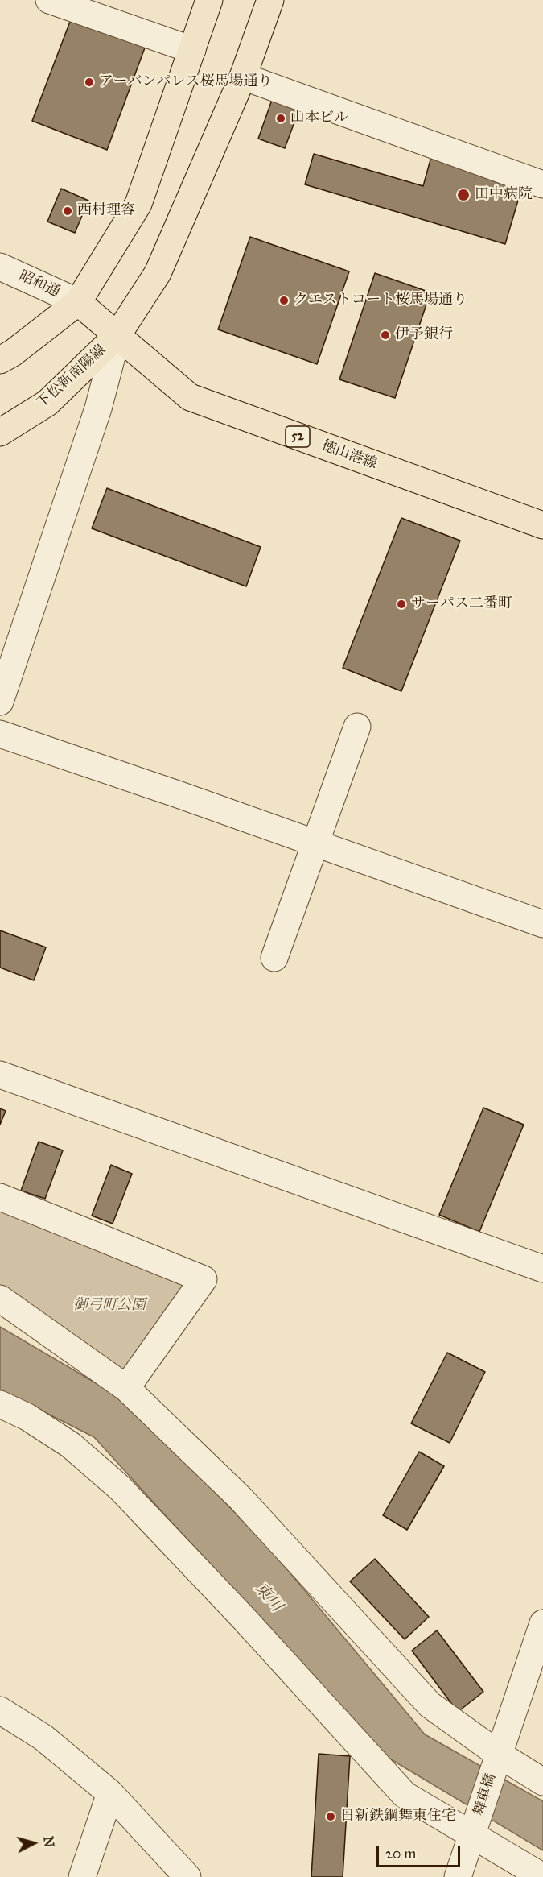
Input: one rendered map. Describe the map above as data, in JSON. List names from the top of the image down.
{
  "streets": {
    "main road": ["下松新南陽線", "52", "徳山港線"],
    "street": ["昭和通", "舞車橋"]
  },
  "crossings": [
    ["昭和通", "徳山港線"],
    ["下松新南陽線", "徳山港線"]
  ],
  "water": ["東川"],
  "parks": ["御弓町公園"],
  "places": [
    "アーバンパレス桜馬場通り",
    "山本ビル",
    "田中病院",
    "西村理容",
    "クエストコート桜馬場通り",
    "伊予銀行",
    "サーパス二番町",
    "日新鉄鋼舞東住宅"
  ],
  "scale_bar": "20 m",
  "north": "right"
}
